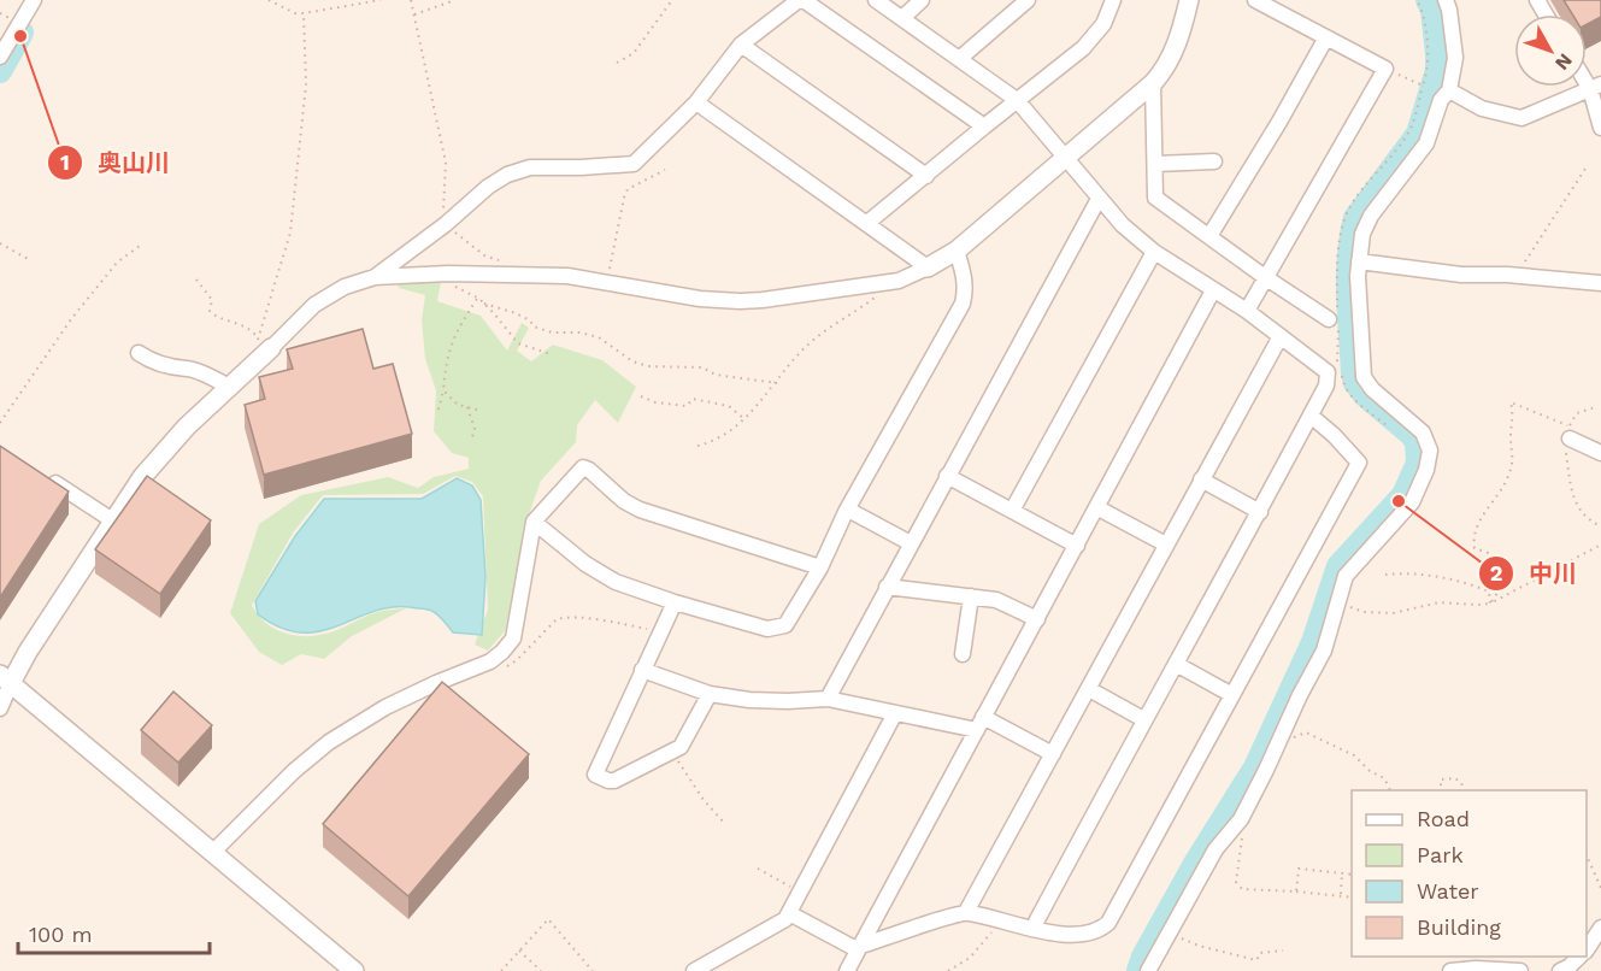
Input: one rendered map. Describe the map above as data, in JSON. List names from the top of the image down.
{
  "places": ["奥山川", "中川"],
  "legend": [
    "Road",
    "Park",
    "Water",
    "Building"
  ],
  "scale_bar": "100 m",
  "north": "bottom right"
}
